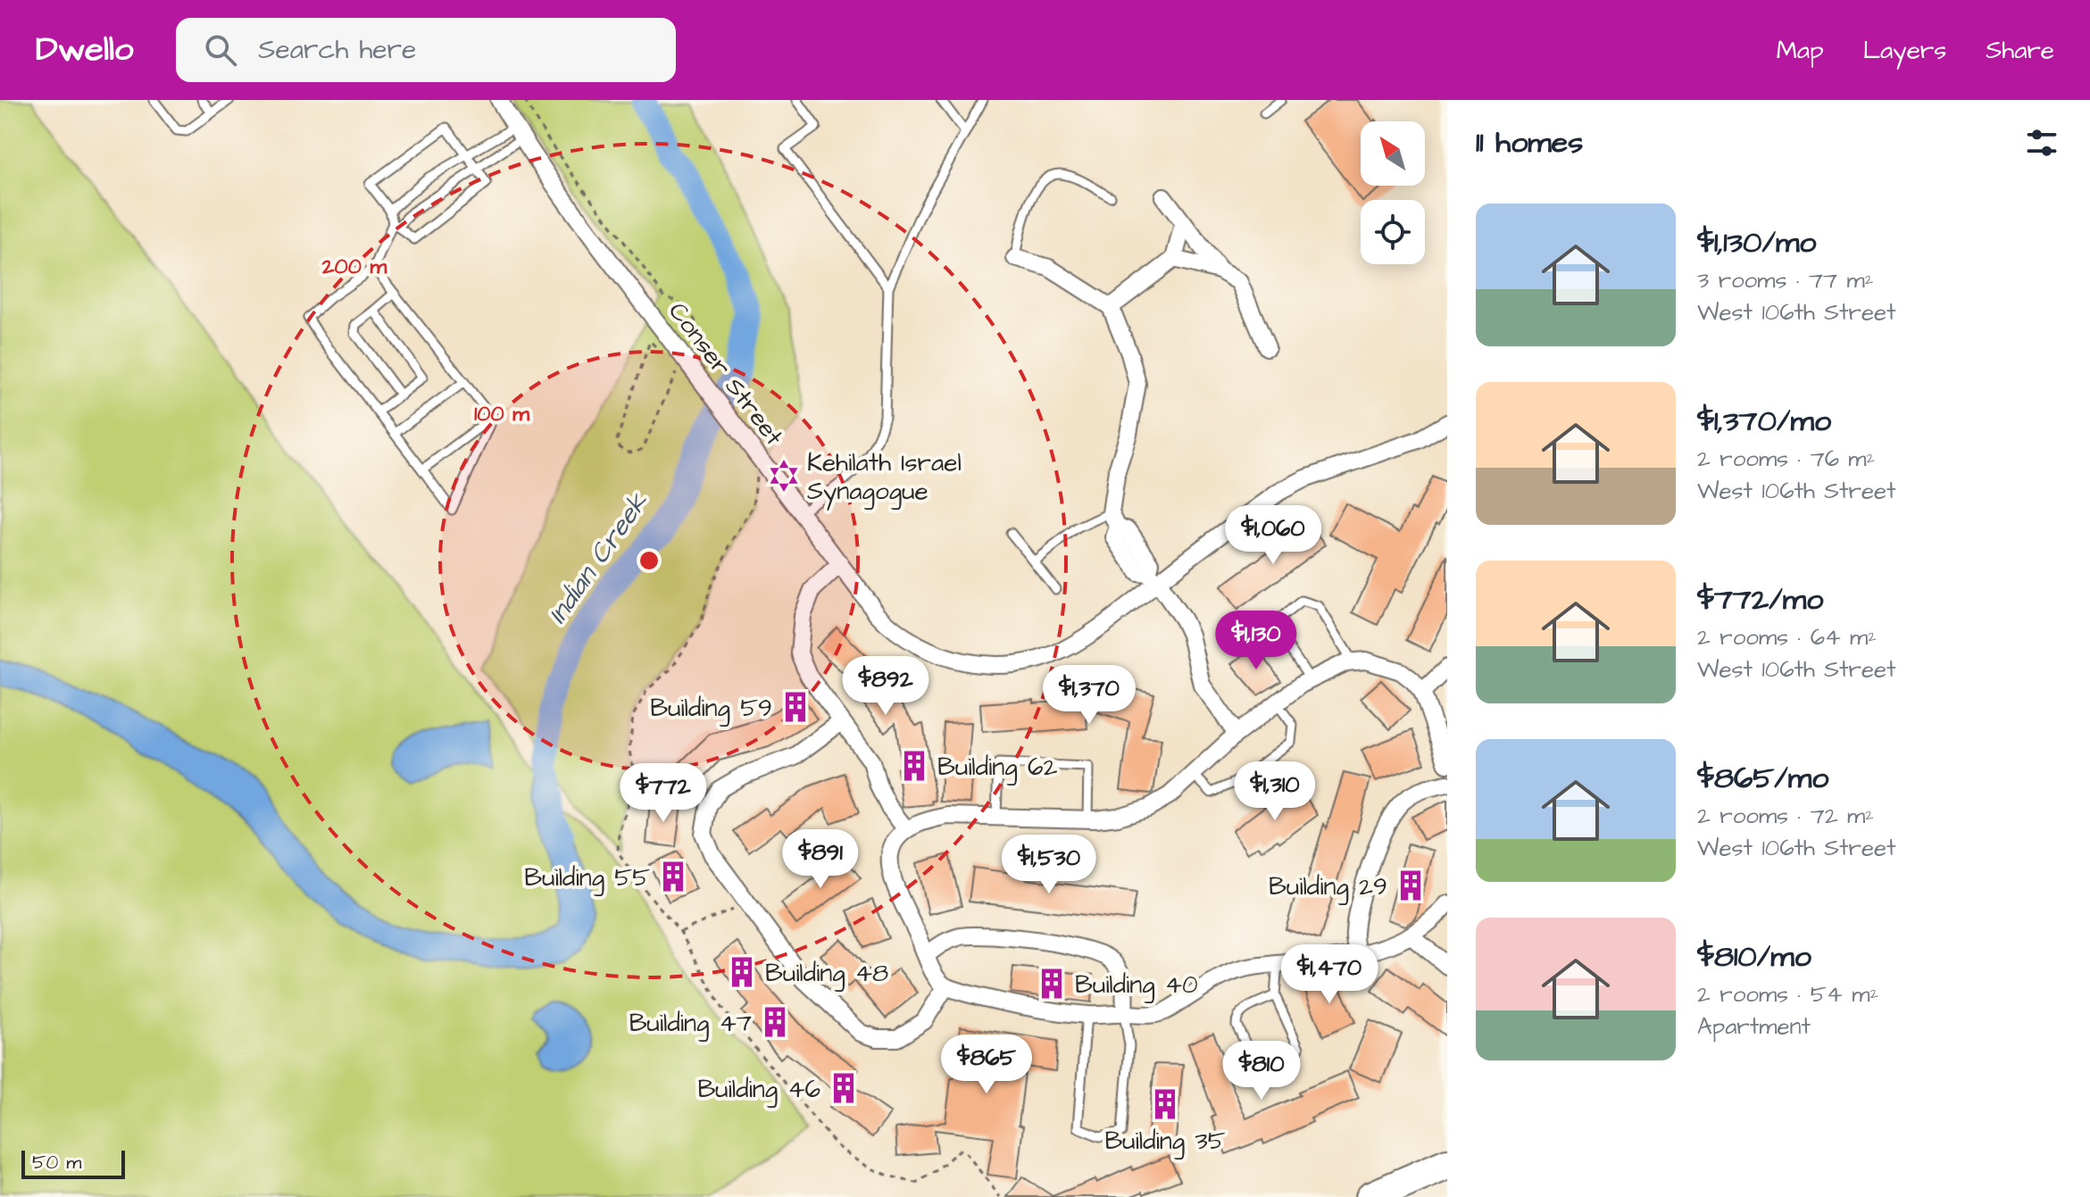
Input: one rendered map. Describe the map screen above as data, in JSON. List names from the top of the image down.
{
  "streets": {
    "street": ["Conser Street"]
  },
  "water": ["Indian Creek"],
  "places": {
    "synagogue": ["Kehilath Israel Synagogue"],
    "building": [
      "Building 59",
      "Building 62",
      "Building 55",
      "Building 29",
      "Building 48",
      "Building 40",
      "Building 47",
      "Building 46",
      "Building 35"
    ]
  },
  "scale_bar": "50 m",
  "north": "top left",
  "page": {
    "header": "Dwello",
    "search": "Search here",
    "nav": ["Map", "Layers", "Share"],
    "heading": "11 homes",
    "list": [
      {
        "name": "$1,130/mo",
        "note": "3 rooms · 77 m² · West 106th Street"
      },
      {
        "name": "$1,370/mo",
        "note": "2 rooms · 76 m² · West 106th Street"
      },
      {
        "name": "$772/mo",
        "note": "2 rooms · 64 m² · West 106th Street"
      },
      {
        "name": "$865/mo",
        "note": "2 rooms · 72 m² · West 106th Street"
      },
      {
        "name": "$810/mo",
        "note": "2 rooms · 54 m² · Apartment"
      }
    ],
    "price": [
      "$1,060",
      "$1,130",
      "$892",
      "$1,370",
      "$1,310",
      "$772",
      "$891",
      "$1,530",
      "$1,470",
      "$865",
      "$810"
    ],
    "scale": "50 m"
  },
  "rings": ["200 m", "100 m"]
}
